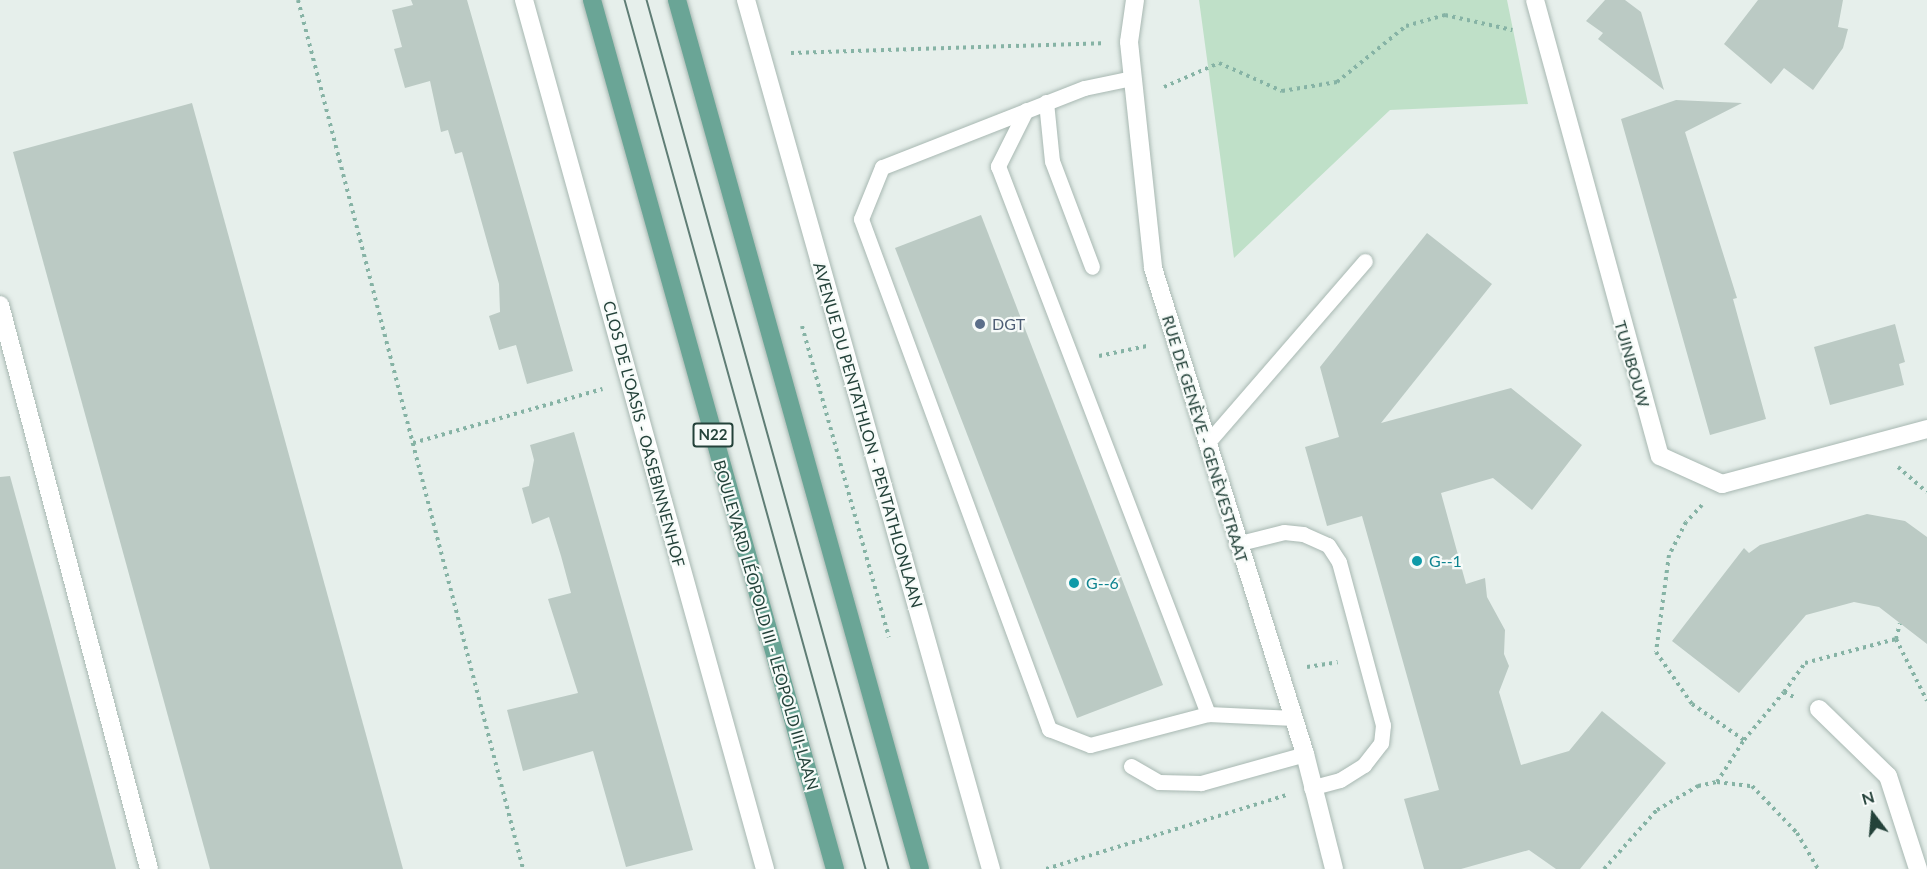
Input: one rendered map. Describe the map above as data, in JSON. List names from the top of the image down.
{
  "streets": {
    "main road": ["N22", "BOULEVARD LÉOPOLD III - LEOPOLD III-LAAN"],
    "street": [
      "TUINBOUW",
      "CLOS DE L'OASIS - OASEBINNENHOF",
      "AVENUE DU PENTATHLON - PENTATHLONLAAN",
      "RUE DE GENÈVE - GENÈVESTRAAT"
    ]
  },
  "places": ["DGT", "G--1", "G--6"],
  "north": "top"
}
